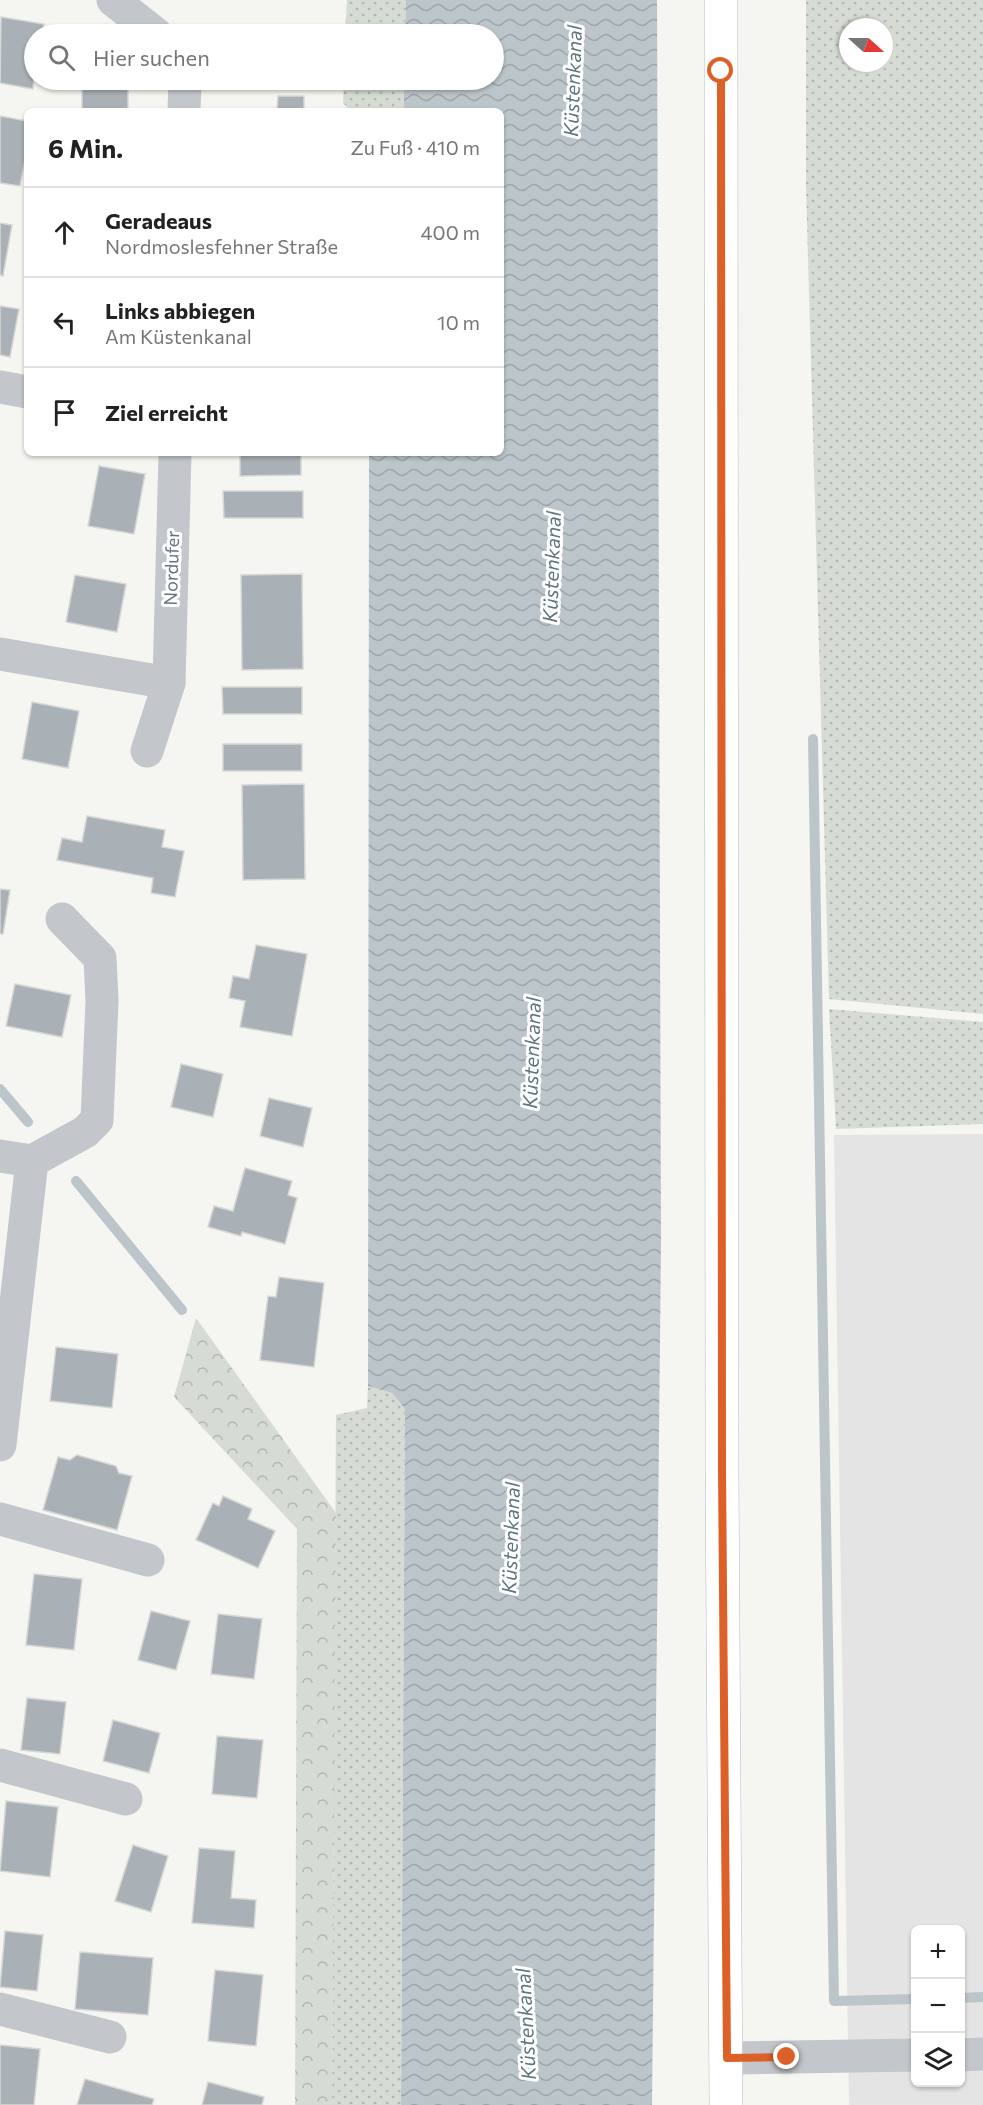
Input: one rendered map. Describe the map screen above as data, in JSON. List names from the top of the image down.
{
  "streets": {
    "street": ["Nordufer"]
  },
  "water": ["Küstenkanal"],
  "north": "right",
  "page": {
    "search": "Hier suchen",
    "heading": ["6 Min.", "Zu Fuß · 410 m"],
    "list": [
      ["Geradeaus", "Nordmoslesfehner Straße", "400 m"],
      ["Links abbiegen", "Am Küstenkanal", "10 m"],
      "Ziel erreicht"
    ],
    "map_buttons": ["+", "−"]
  }
}
